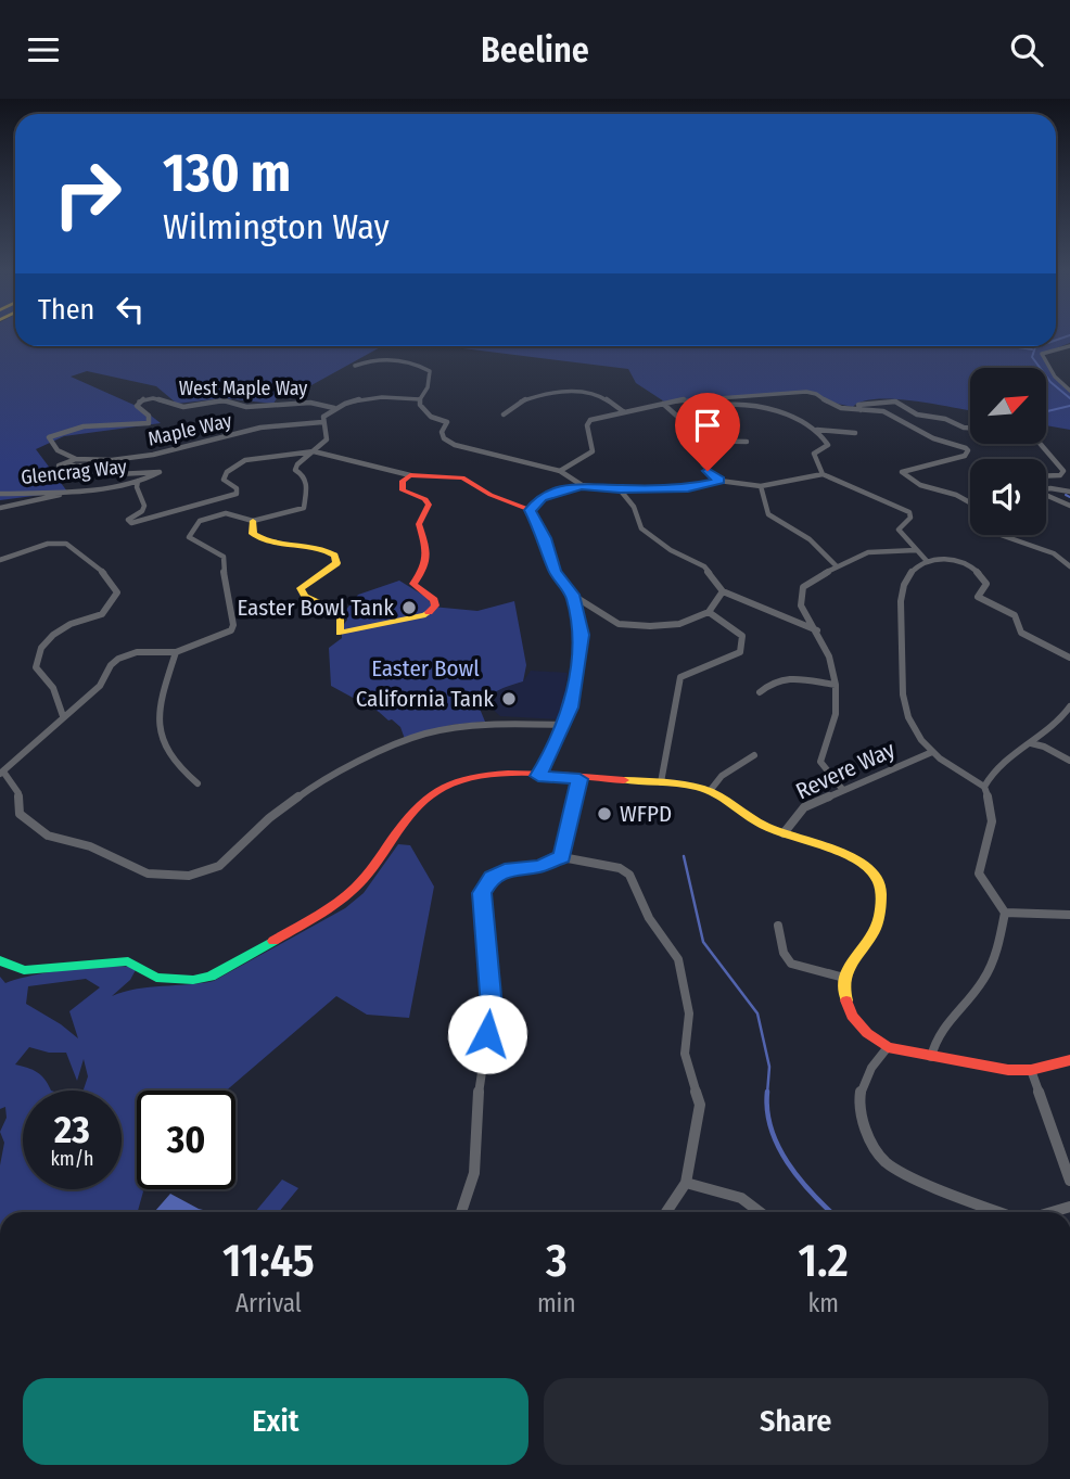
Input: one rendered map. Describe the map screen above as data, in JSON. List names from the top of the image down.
{
  "streets": {
    "street": [
      "West Maple Way",
      "Maple Way",
      "Glencrag Way",
      "Revere Way"
    ]
  },
  "crossings": [
    ["West Maple Way", "Maple Way"],
    ["Maple Way", "Glencrag Way"]
  ],
  "parks": ["Easter Bowl"],
  "places": ["Easter Bowl Tank", "California Tank", "WFPD"],
  "north": "top right",
  "page": {
    "header": "Beeline",
    "turn": ["130 m", "Wilmington Way"],
    "then": "Then",
    "speed": "23 km/h",
    "limit": "30",
    "eta": [
      "11:45",
      "Arrival",
      "3",
      "min",
      "1.2",
      "km"
    ],
    "buttons": ["Exit", "Share"]
  }
}
